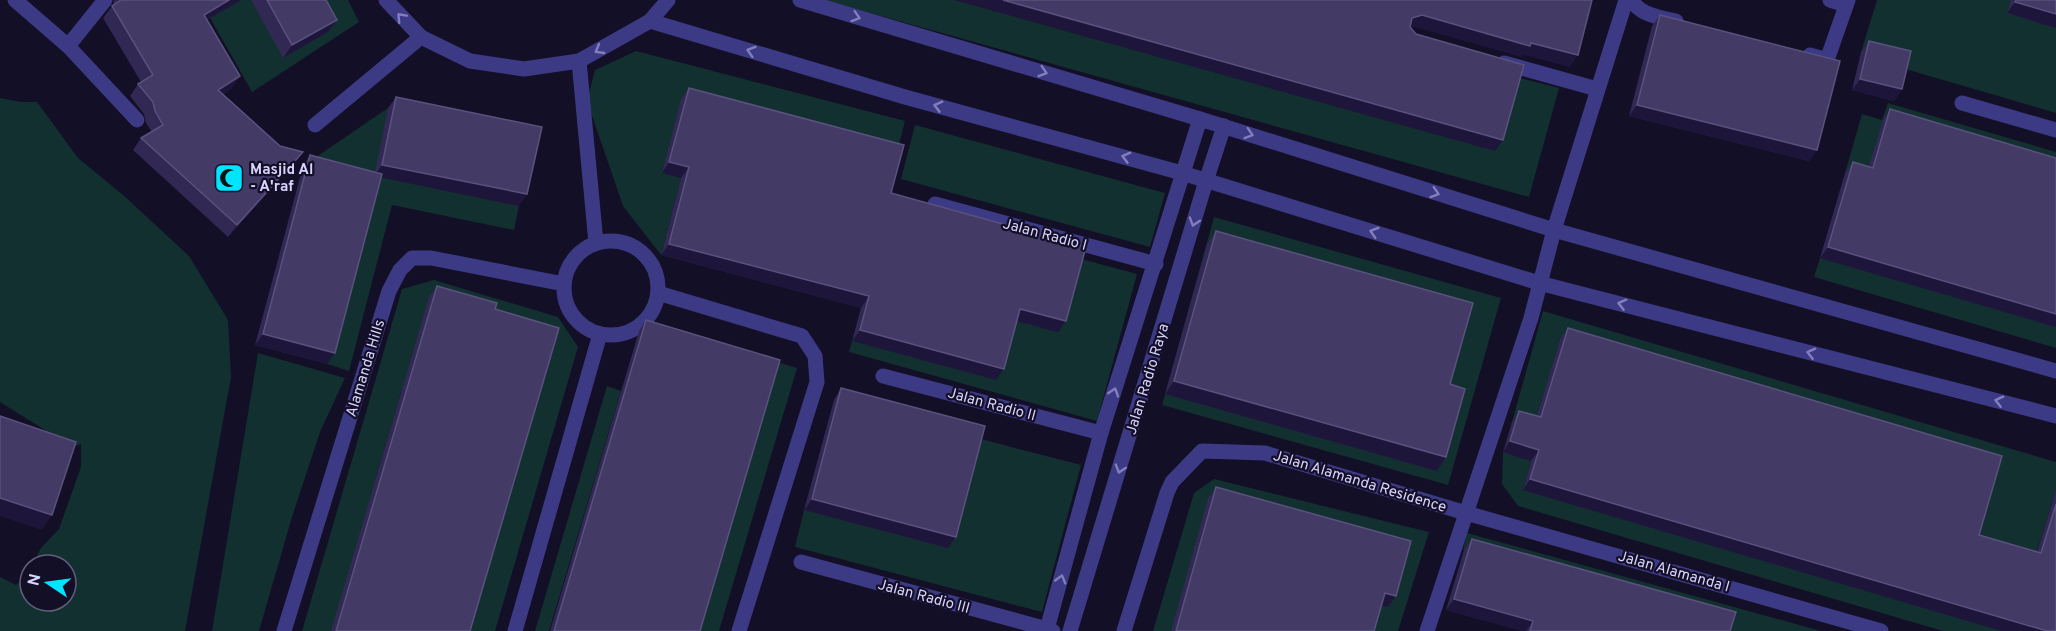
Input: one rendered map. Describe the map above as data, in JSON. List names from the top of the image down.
{
  "streets": {
    "street": [
      "Jalan Radio I",
      "Alamanda Hills",
      "Jalan Radio Raya",
      "Jalan Radio II",
      "Jalan Alamanda Residence",
      "Jalan Alamanda I",
      "Jalan Radio III"
    ]
  },
  "crossings": [
    ["Jalan Radio I", "Jalan Radio Raya"],
    ["Jalan Radio Raya", "Jalan Radio II"],
    ["Jalan Radio Raya", "Jalan Radio III"],
    ["Jalan Alamanda Residence", "Jalan Alamanda I"]
  ],
  "places": {
    "mosque": ["Masjid Al - A'raf"]
  },
  "north": "left"
}
